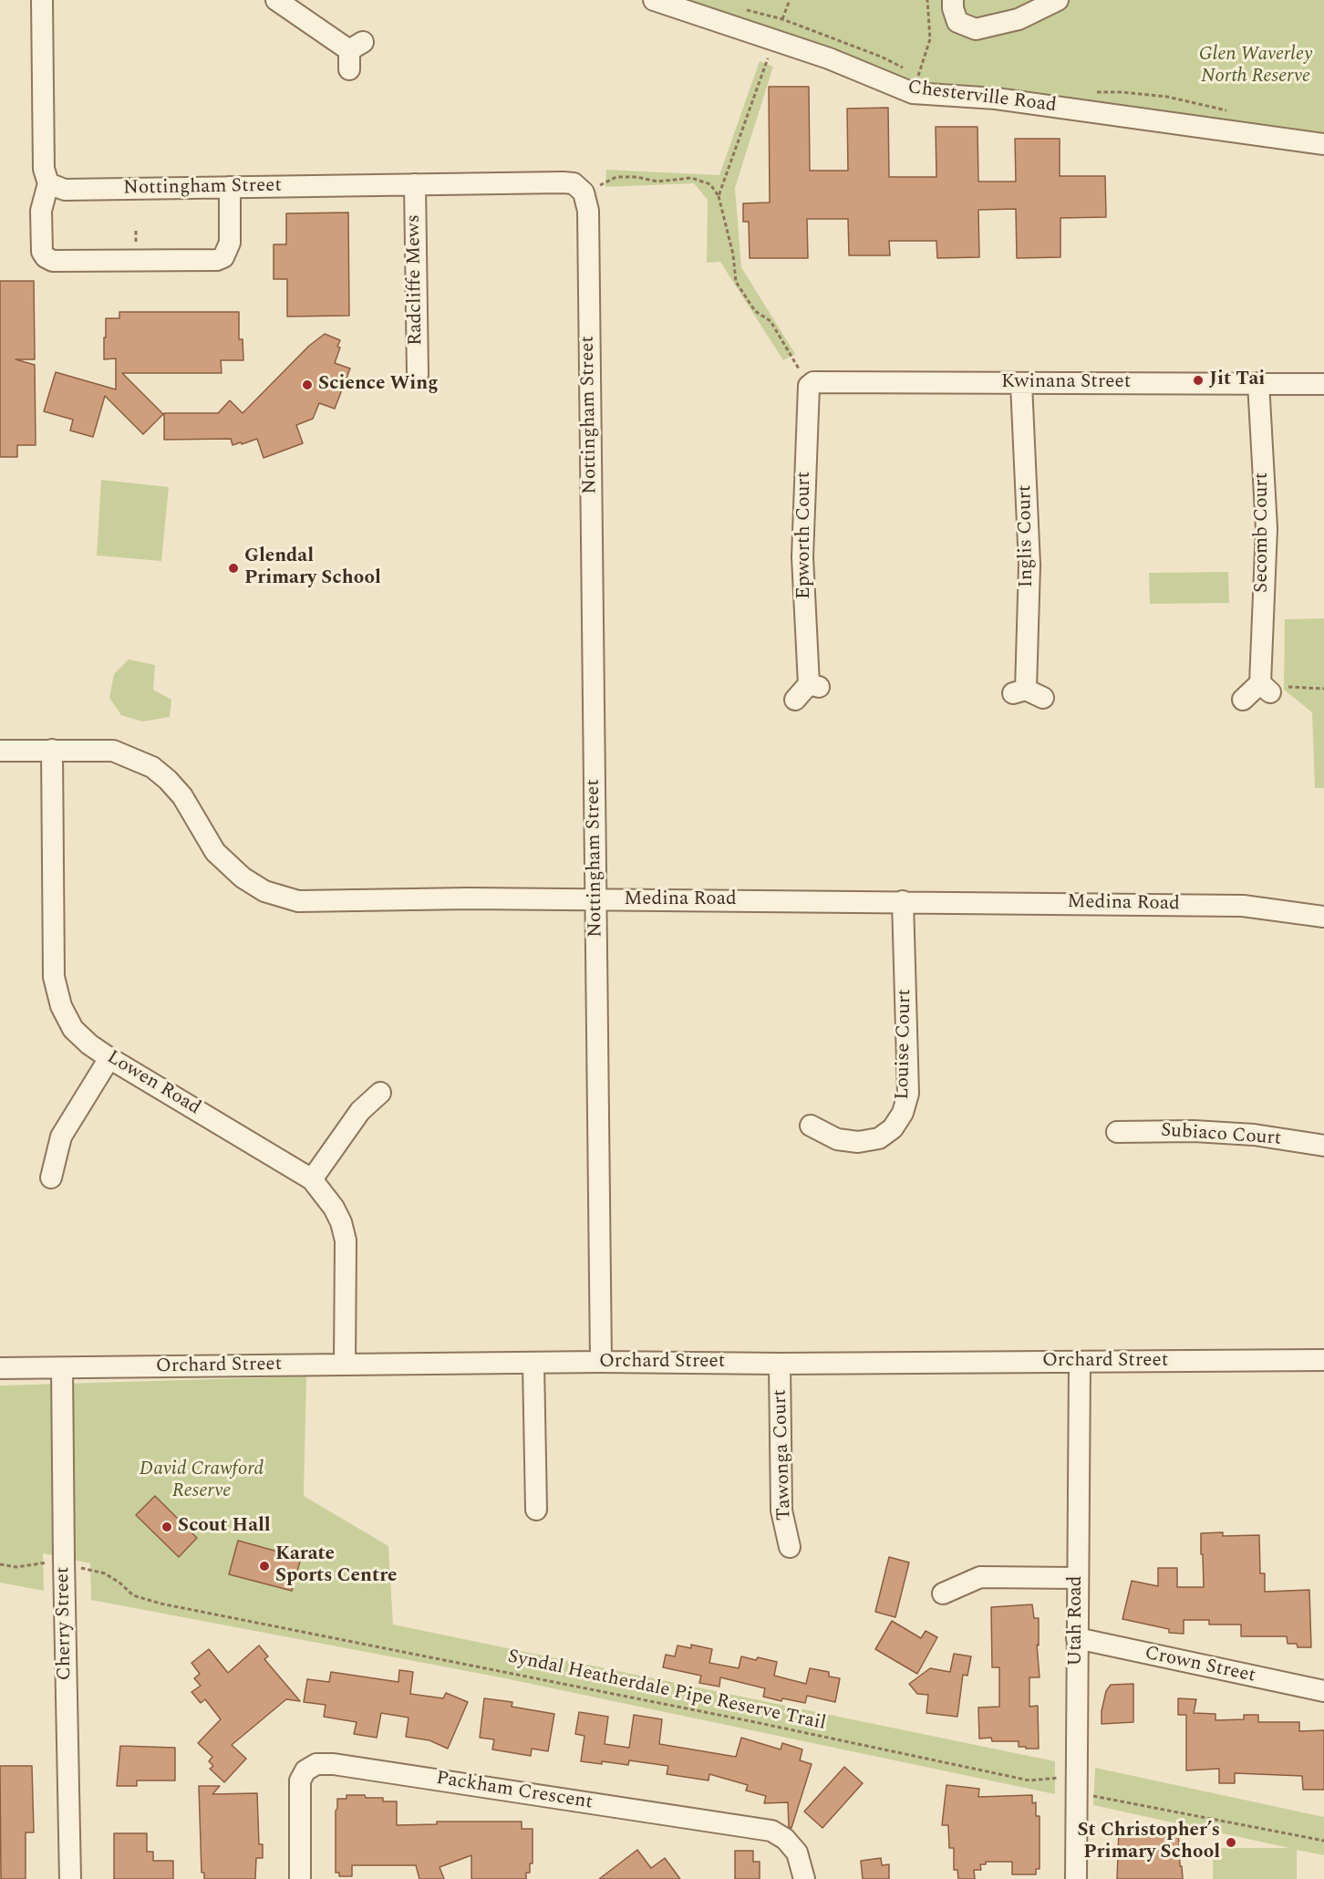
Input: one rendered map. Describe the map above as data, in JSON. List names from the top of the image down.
{
  "streets": {
    "street": [
      "Chesterville Road",
      "Nottingham Street",
      "Radcliffe Mews",
      "Kwinana Street",
      "Secomb Court",
      "Epworth Court",
      "Inglis Court",
      "Medina Road",
      "Louise Court",
      "Lowen Road",
      "Subiaco Court",
      "Orchard Street",
      "Tawonga Court",
      "Utah Road",
      "Cherry Street",
      "Crown Street",
      "Packham Crescent"
    ],
    "path": ["Syndal Heatherdale Pipe Reserve Trail"]
  },
  "crossings": [
    ["Nottingham Street", "Radcliffe Mews"],
    ["Nottingham Street", "Medina Road"],
    ["Nottingham Street", "Orchard Street"],
    ["Kwinana Street", "Secomb Court"],
    ["Kwinana Street", "Epworth Court"],
    ["Kwinana Street", "Inglis Court"],
    ["Medina Road", "Louise Court"],
    ["Medina Road", "Lowen Road"],
    ["Lowen Road", "Orchard Street"],
    ["Orchard Street", "Tawonga Court"],
    ["Orchard Street", "Utah Road"],
    ["Orchard Street", "Cherry Street"],
    ["Utah Road", "Crown Street"],
    ["Utah Road", "Syndal Heatherdale Pipe Reserve Trail"],
    ["Cherry Street", "Syndal Heatherdale Pipe Reserve Trail"]
  ],
  "parks": ["Glen Waverley North Reserve", "David Crawford Reserve"],
  "places": [
    "Jit Tai",
    "Science Wing",
    "Glendal Primary School",
    "Scout Hall",
    "Karate Sports Centre",
    "St Christopher’s Primary School"
  ]
}
